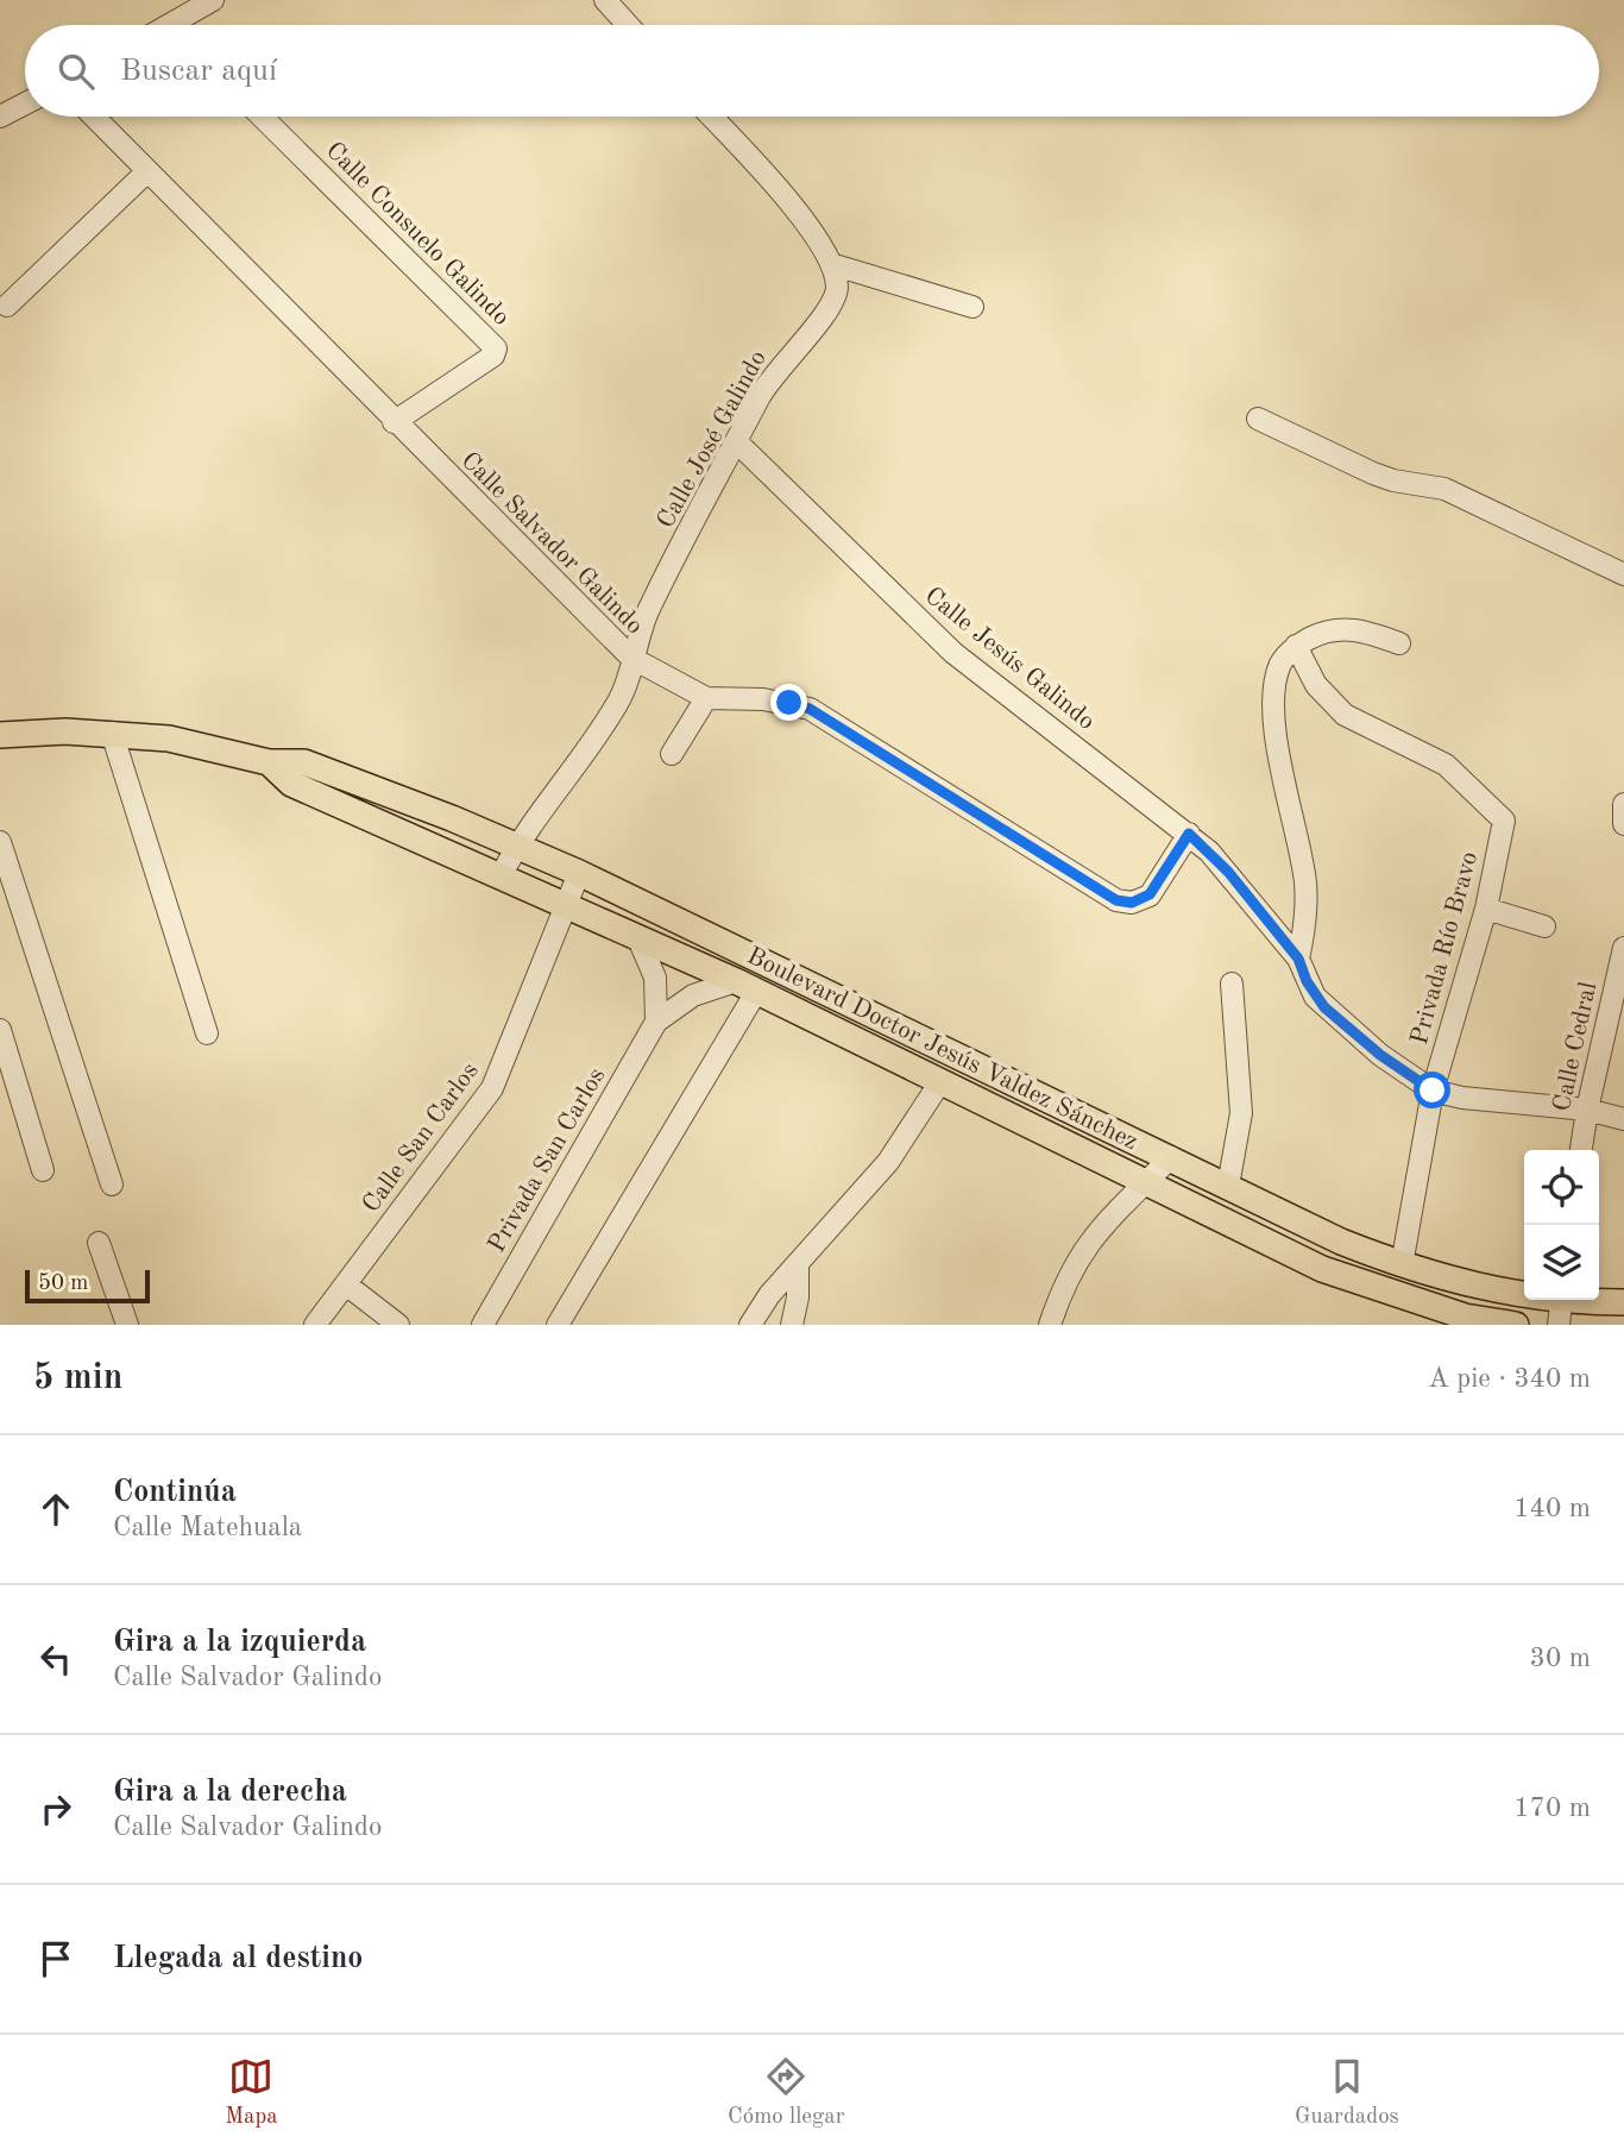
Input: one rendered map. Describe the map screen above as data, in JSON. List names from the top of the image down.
{
  "streets": {
    "main road": ["Boulevard Doctor Jesús Valdez Sánchez"],
    "street": [
      "Calle Consuelo Galindo",
      "Calle José Galindo",
      "Calle Salvador Galindo",
      "Calle Jesús Galindo",
      "Privada Río Bravo",
      "Calle Cedral",
      "Calle San Carlos",
      "Privada San Carlos"
    ]
  },
  "crossings": [
    ["Calle Consuelo Galindo", "Calle Salvador Galindo"],
    ["Calle José Galindo", "Calle Salvador Galindo"],
    ["Calle José Galindo", "Calle Jesús Galindo"],
    ["Calle José Galindo", "Boulevard Doctor Jesús Valdez Sánchez"],
    ["Calle Salvador Galindo", "Calle Jesús Galindo"],
    ["Calle Jesús Galindo", "Privada Río Bravo"],
    ["Privada Río Bravo", "Boulevard Doctor Jesús Valdez Sánchez"],
    ["Boulevard Doctor Jesús Valdez Sánchez", "Calle San Carlos"],
    ["Boulevard Doctor Jesús Valdez Sánchez", "Privada San Carlos"]
  ],
  "scale_bar": "50 m",
  "page": {
    "search": "Buscar aquí",
    "scale": "50 m",
    "heading": ["5 min", "A pie · 340 m"],
    "list": [
      ["Continúa", "Calle Matehuala", "140 m"],
      ["Gira a la izquierda", "Calle Salvador Galindo", "30 m"],
      ["Gira a la derecha", "Calle Salvador Galindo", "170 m"],
      "Llegada al destino"
    ],
    "nav": ["Mapa", "Cómo llegar", "Guardados"]
  }
}
